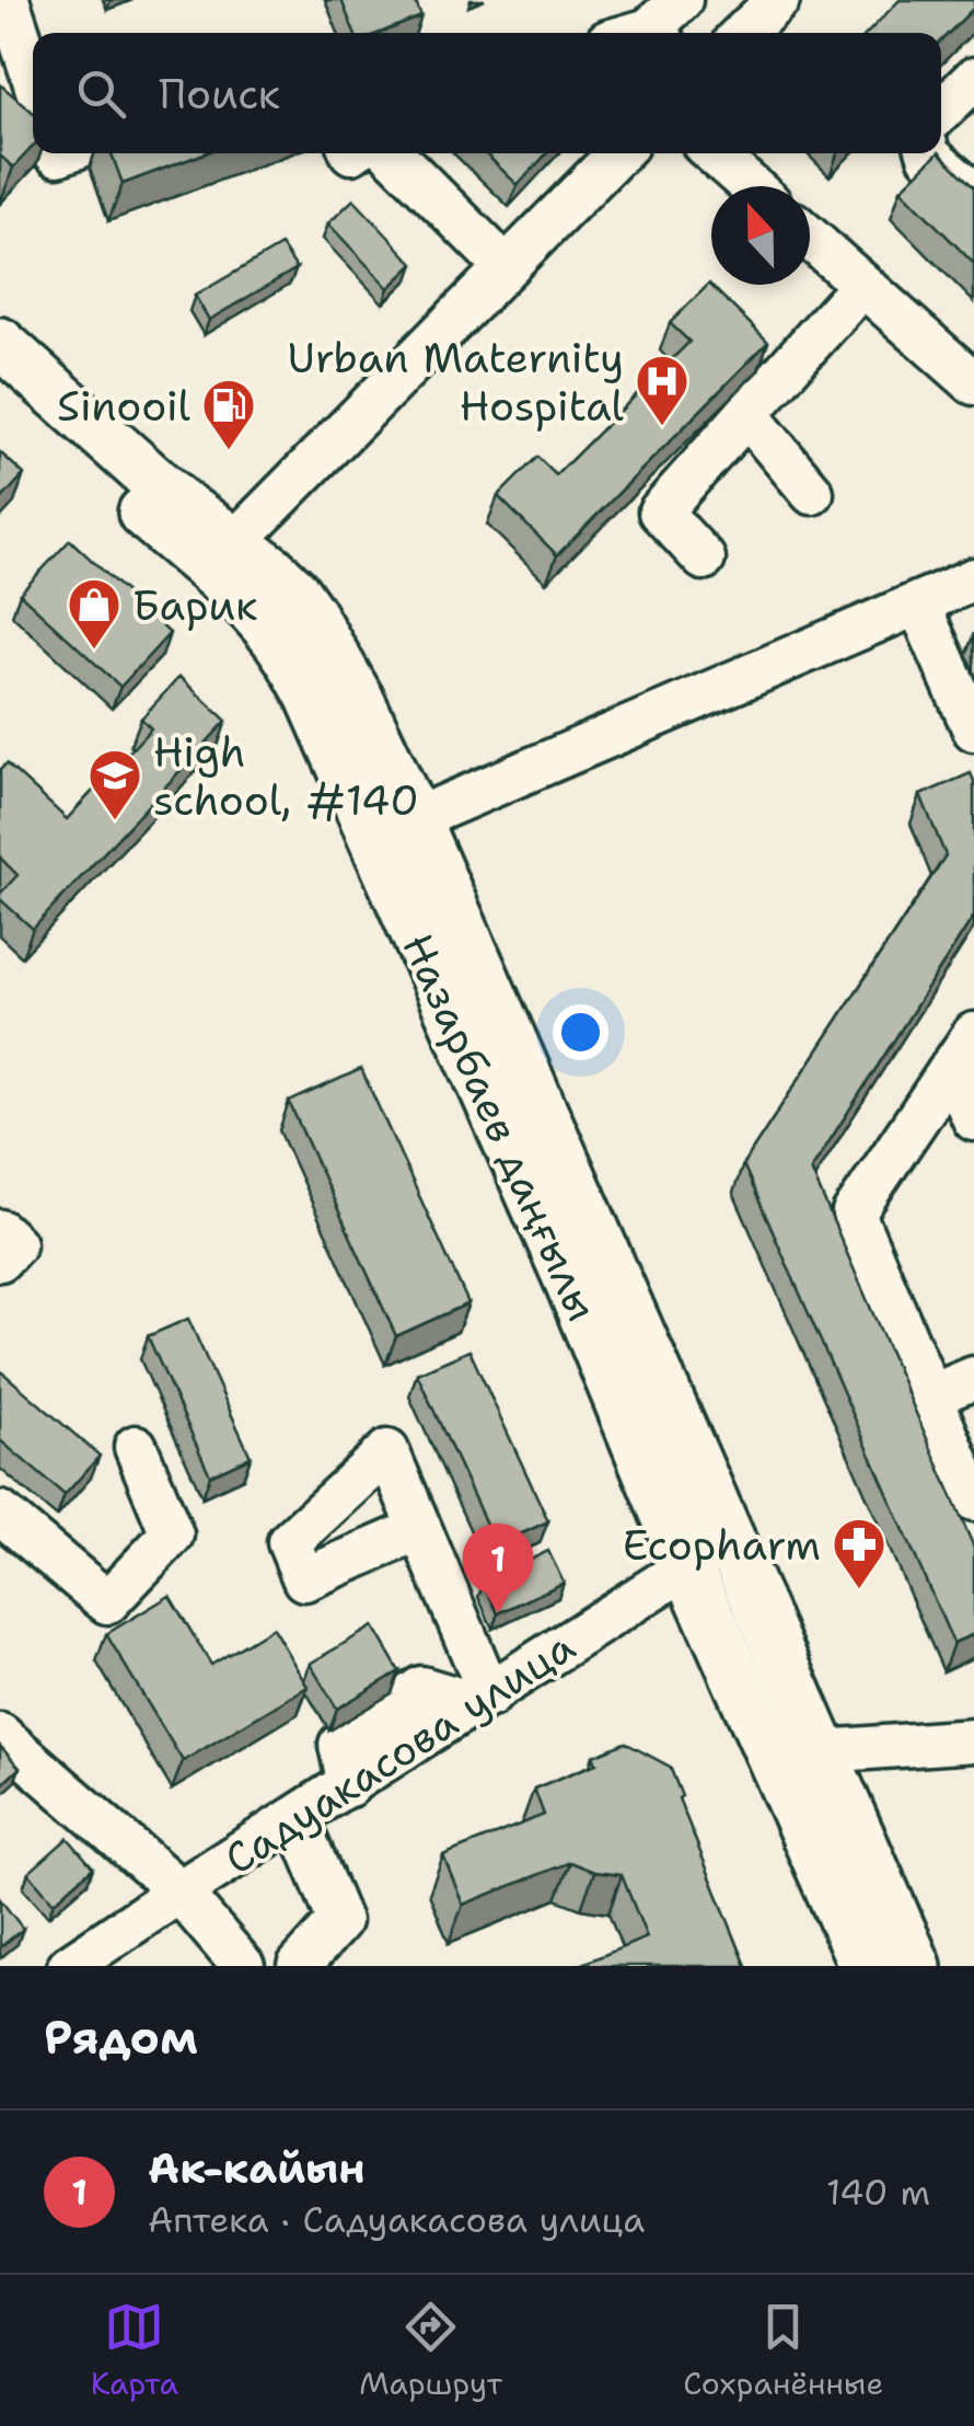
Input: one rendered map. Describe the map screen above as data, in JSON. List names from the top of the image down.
{
  "streets": {
    "main road": ["Назарбаев даңғылы"],
    "street": ["Садуакасова улица"]
  },
  "crossings": [
    ["Назарбаев даңғылы", "Садуакасова улица"]
  ],
  "places": {
    "hospital": ["Urban Maternity Hospital"],
    "fuel station": ["Sinooil"],
    "shop": ["Барик"],
    "school or university": ["High school, #140"],
    "pharmacy": ["Ecopharm"]
  },
  "north": "top",
  "page": {
    "search": "Поиск",
    "pins": "1",
    "heading": "Рядом",
    "list": [
      {
        "mark": "1",
        "name": "Ак-кайын",
        "note": "Аптека · Садуакасова улица",
        "value": "140 m"
      }
    ],
    "nav": ["Карта", "Маршрут", "Сохранённые"]
  }
}
